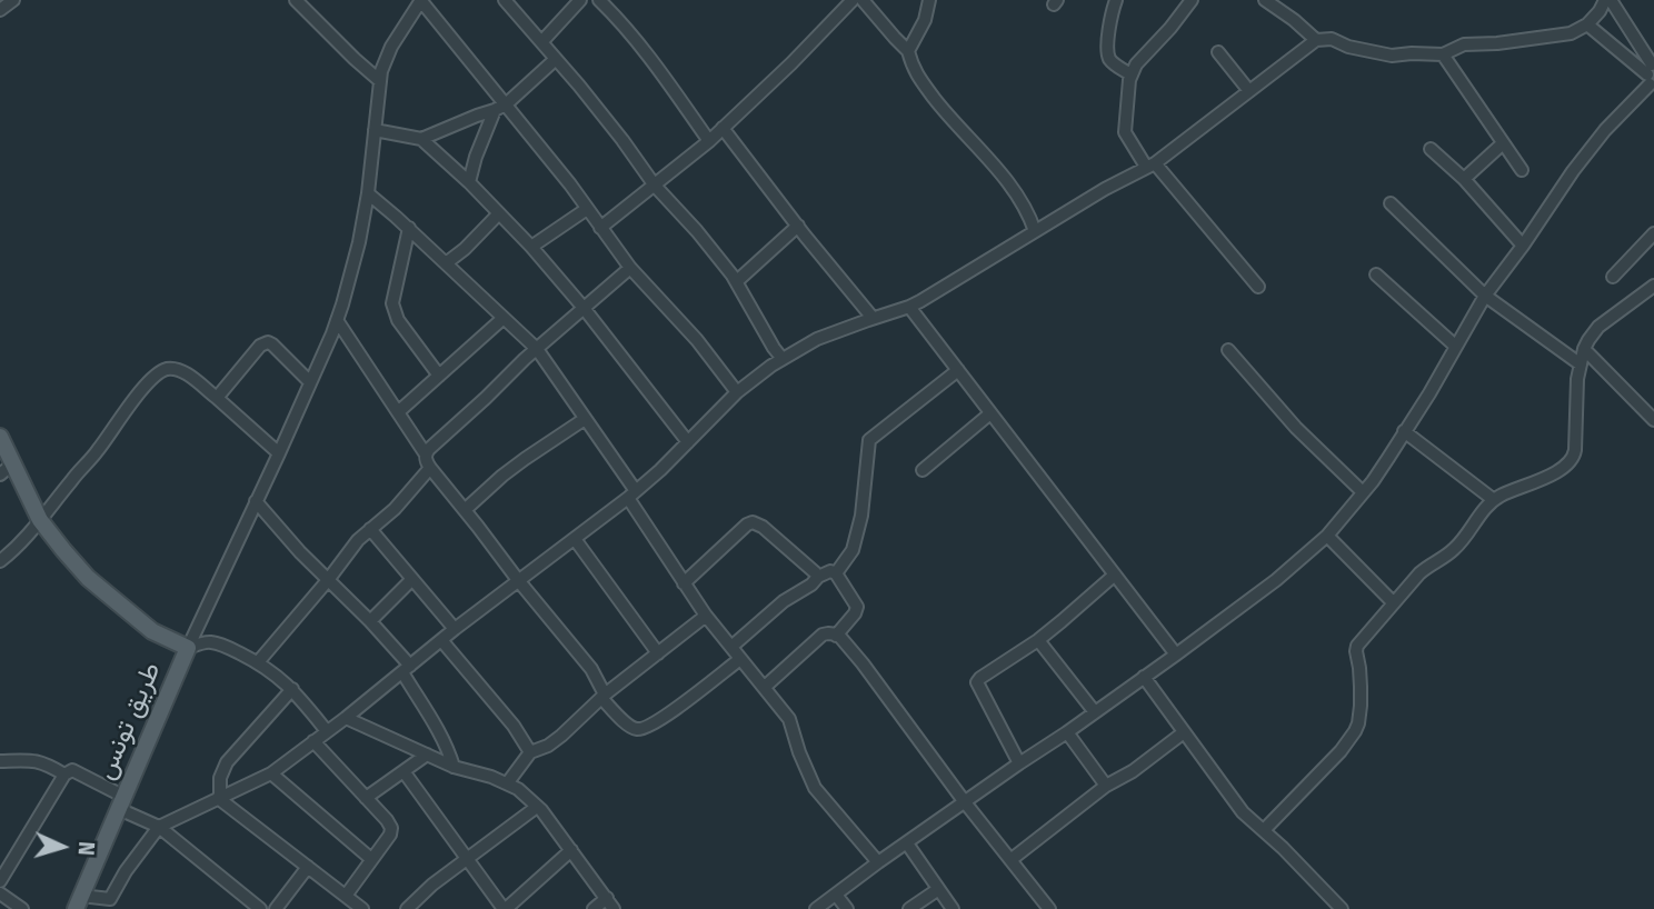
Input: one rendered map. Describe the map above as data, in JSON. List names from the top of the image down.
{
  "streets": {
    "main road": ["طريق تونس"]
  },
  "north": "right"
}
